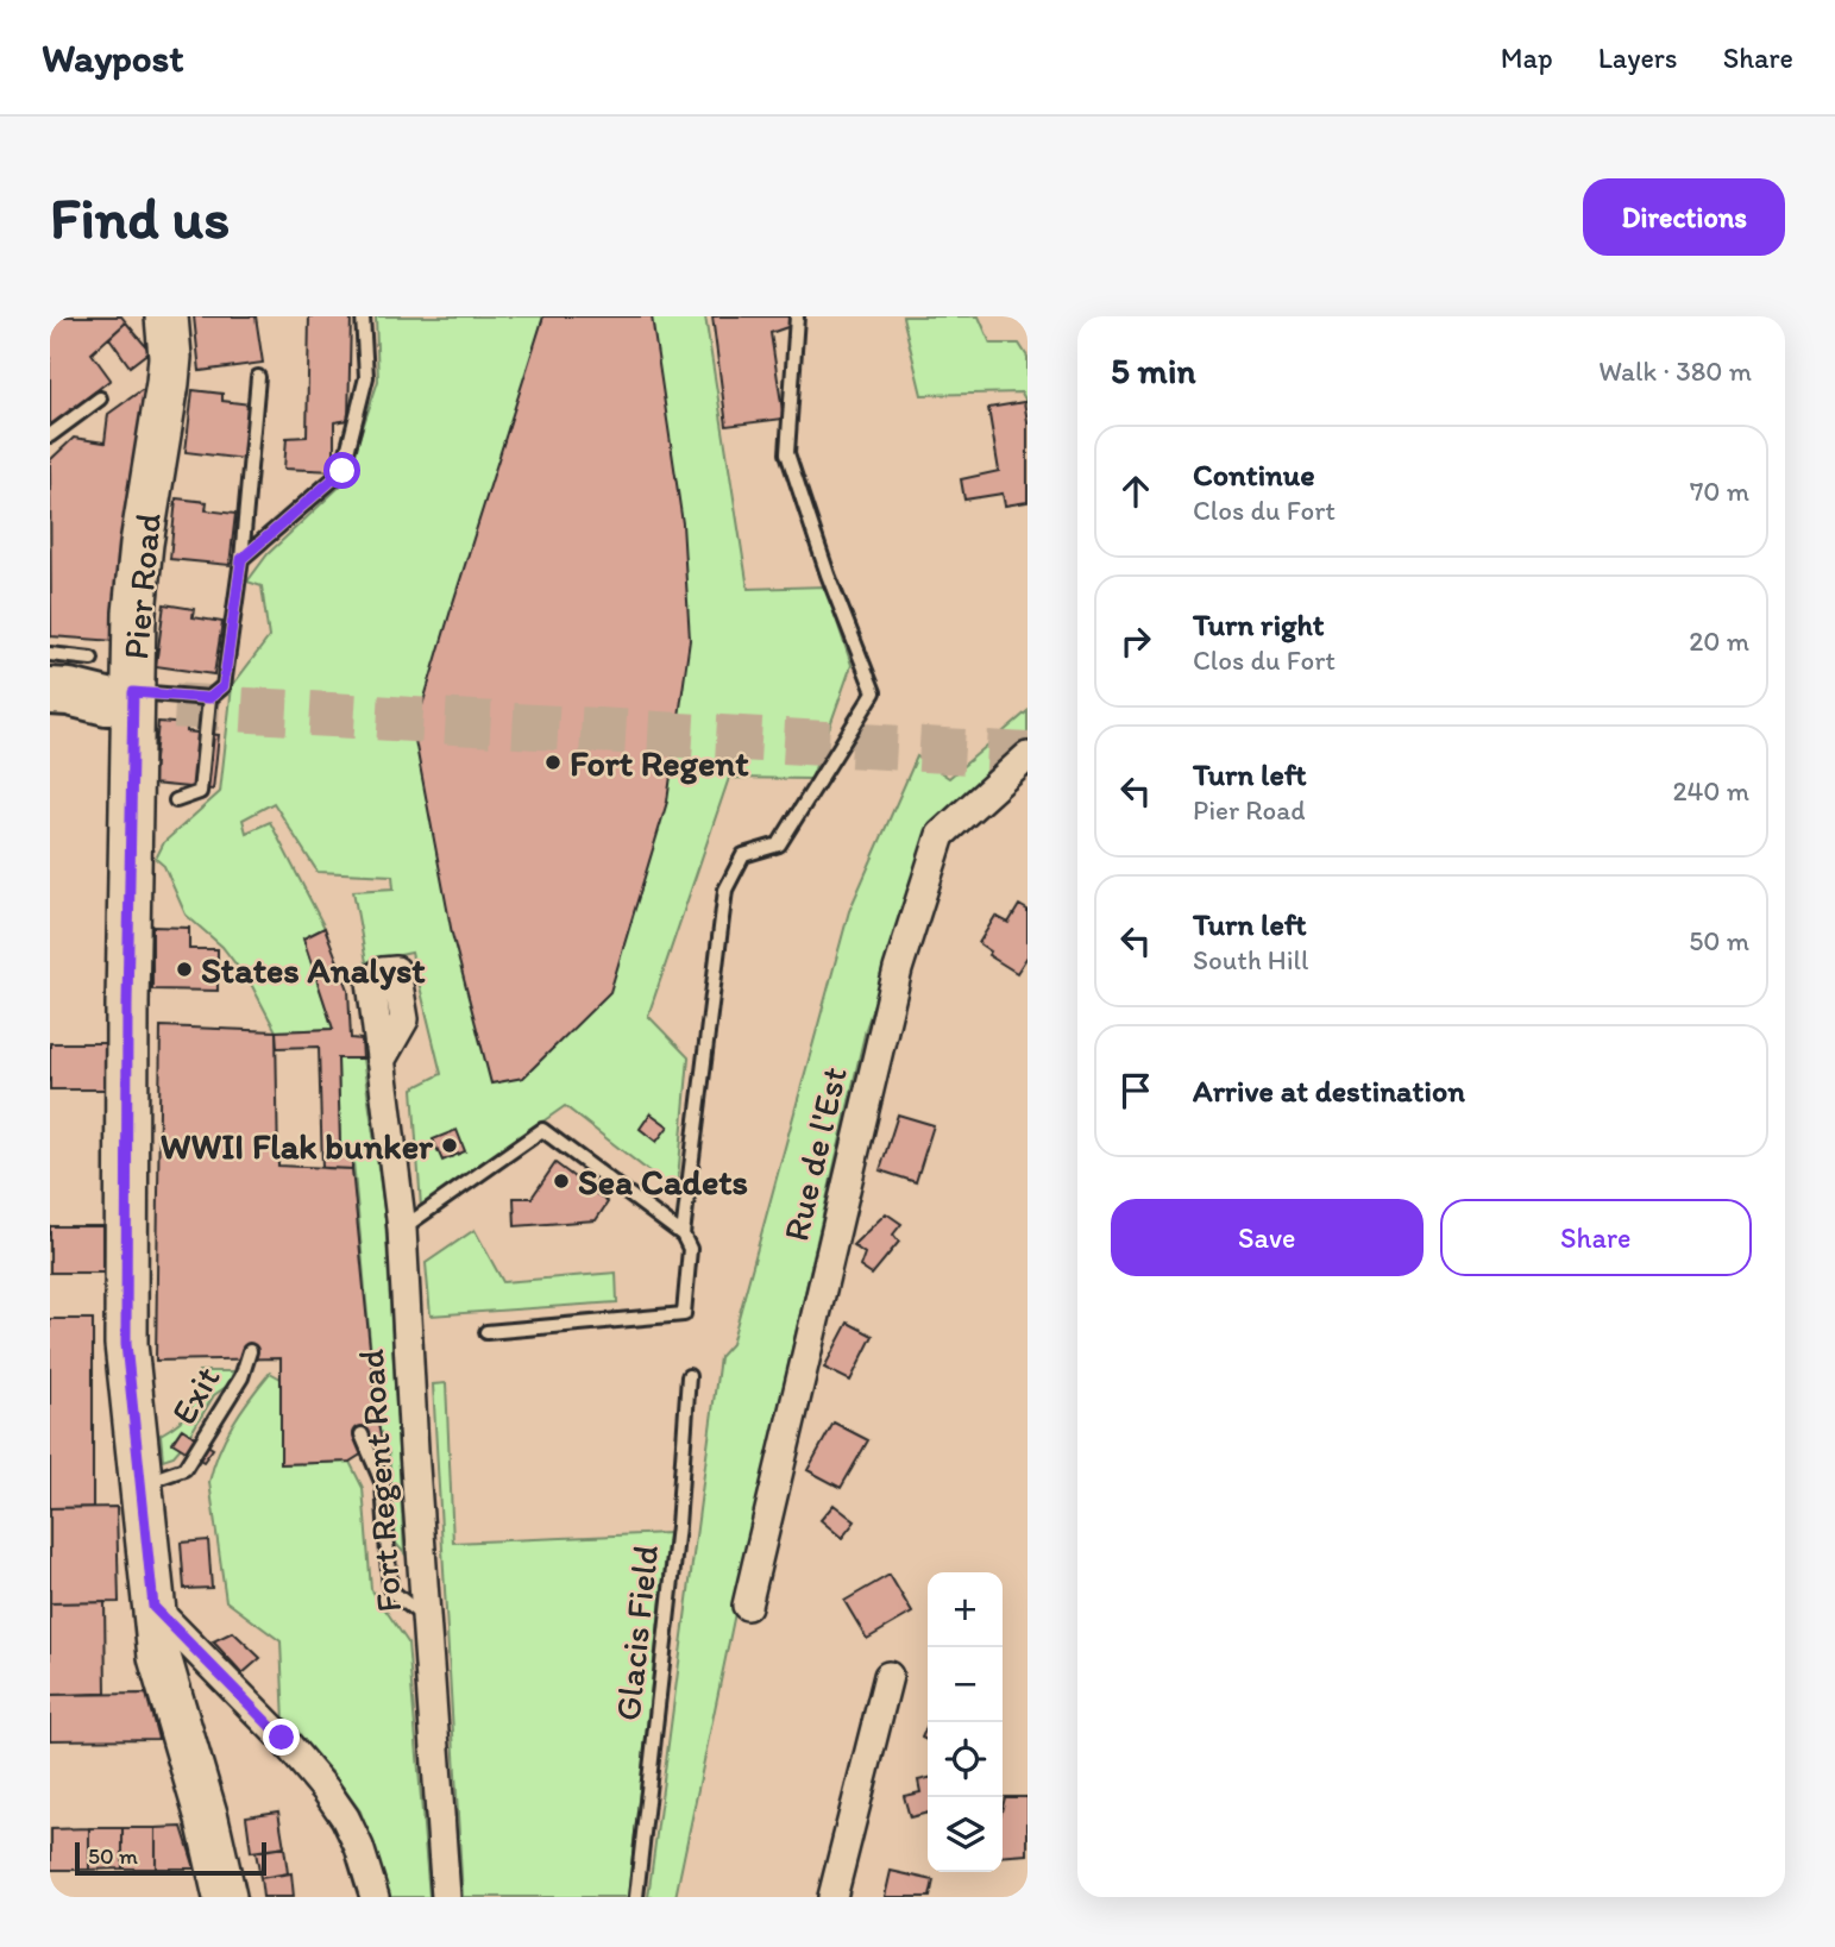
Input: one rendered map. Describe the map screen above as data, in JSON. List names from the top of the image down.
{
  "streets": {
    "main road": ["Pier Road"],
    "street": ["Rue de l'Est", "Fort Regent Road"],
    "lane": ["Exit", "Glacis Field"]
  },
  "crossings": [
    ["Pier Road", "Exit"]
  ],
  "places": [
    "Fort Regent",
    "States Analyst",
    "WWII Flak bunker",
    "Sea Cadets"
  ],
  "scale_bar": "50 m",
  "page": {
    "header": "Waypost",
    "nav": ["Map", "Layers", "Share"],
    "buttons": [
      "Directions",
      ["Save", "Share"]
    ],
    "title": "Find us",
    "heading": ["5 min", "Walk · 380 m"],
    "list": [
      ["Continue", "Clos du Fort", "70 m"],
      ["Turn right", "Clos du Fort", "20 m"],
      ["Turn left", "Pier Road", "240 m"],
      ["Turn left", "South Hill", "50 m"],
      "Arrive at destination"
    ],
    "map_buttons": ["+", "−"],
    "scale": "50 m"
  }
}
